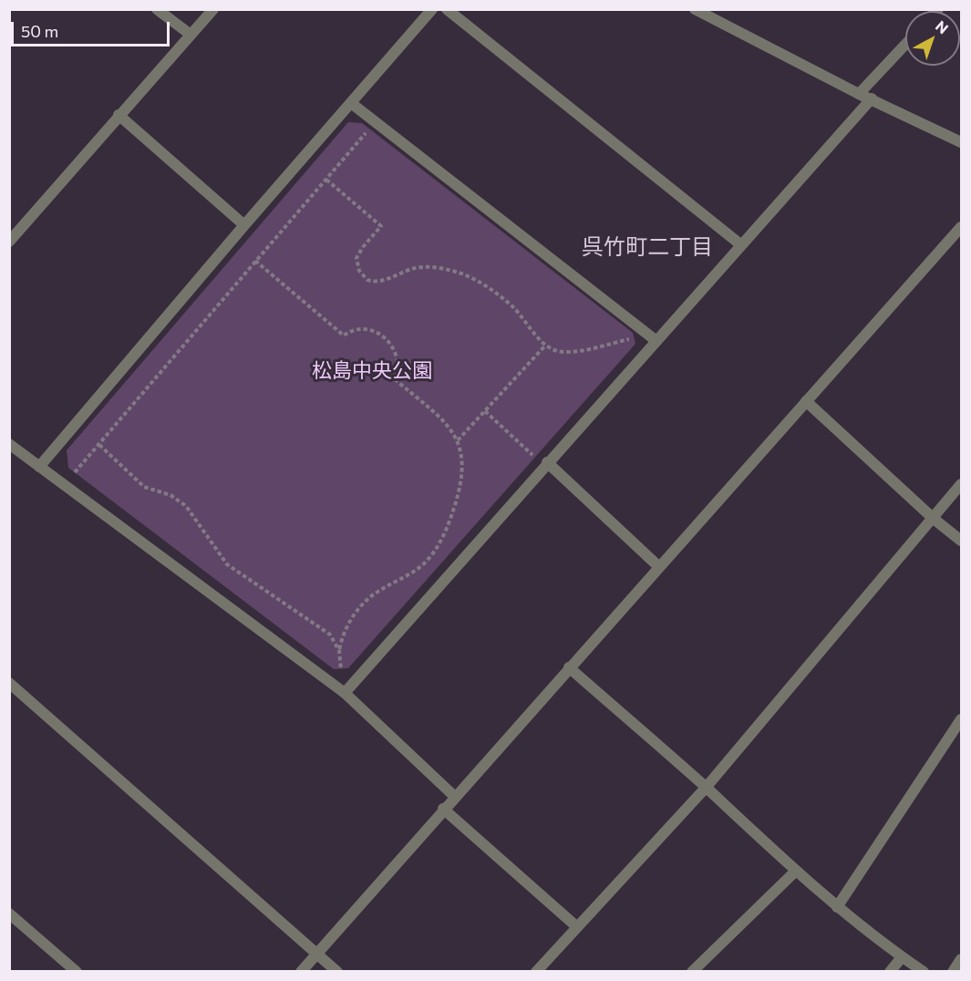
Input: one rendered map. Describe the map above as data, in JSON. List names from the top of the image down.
{
  "districts": ["呉竹町二丁目"],
  "parks": ["松島中央公園"],
  "scale_bar": "50 m",
  "north": "top right"
}
